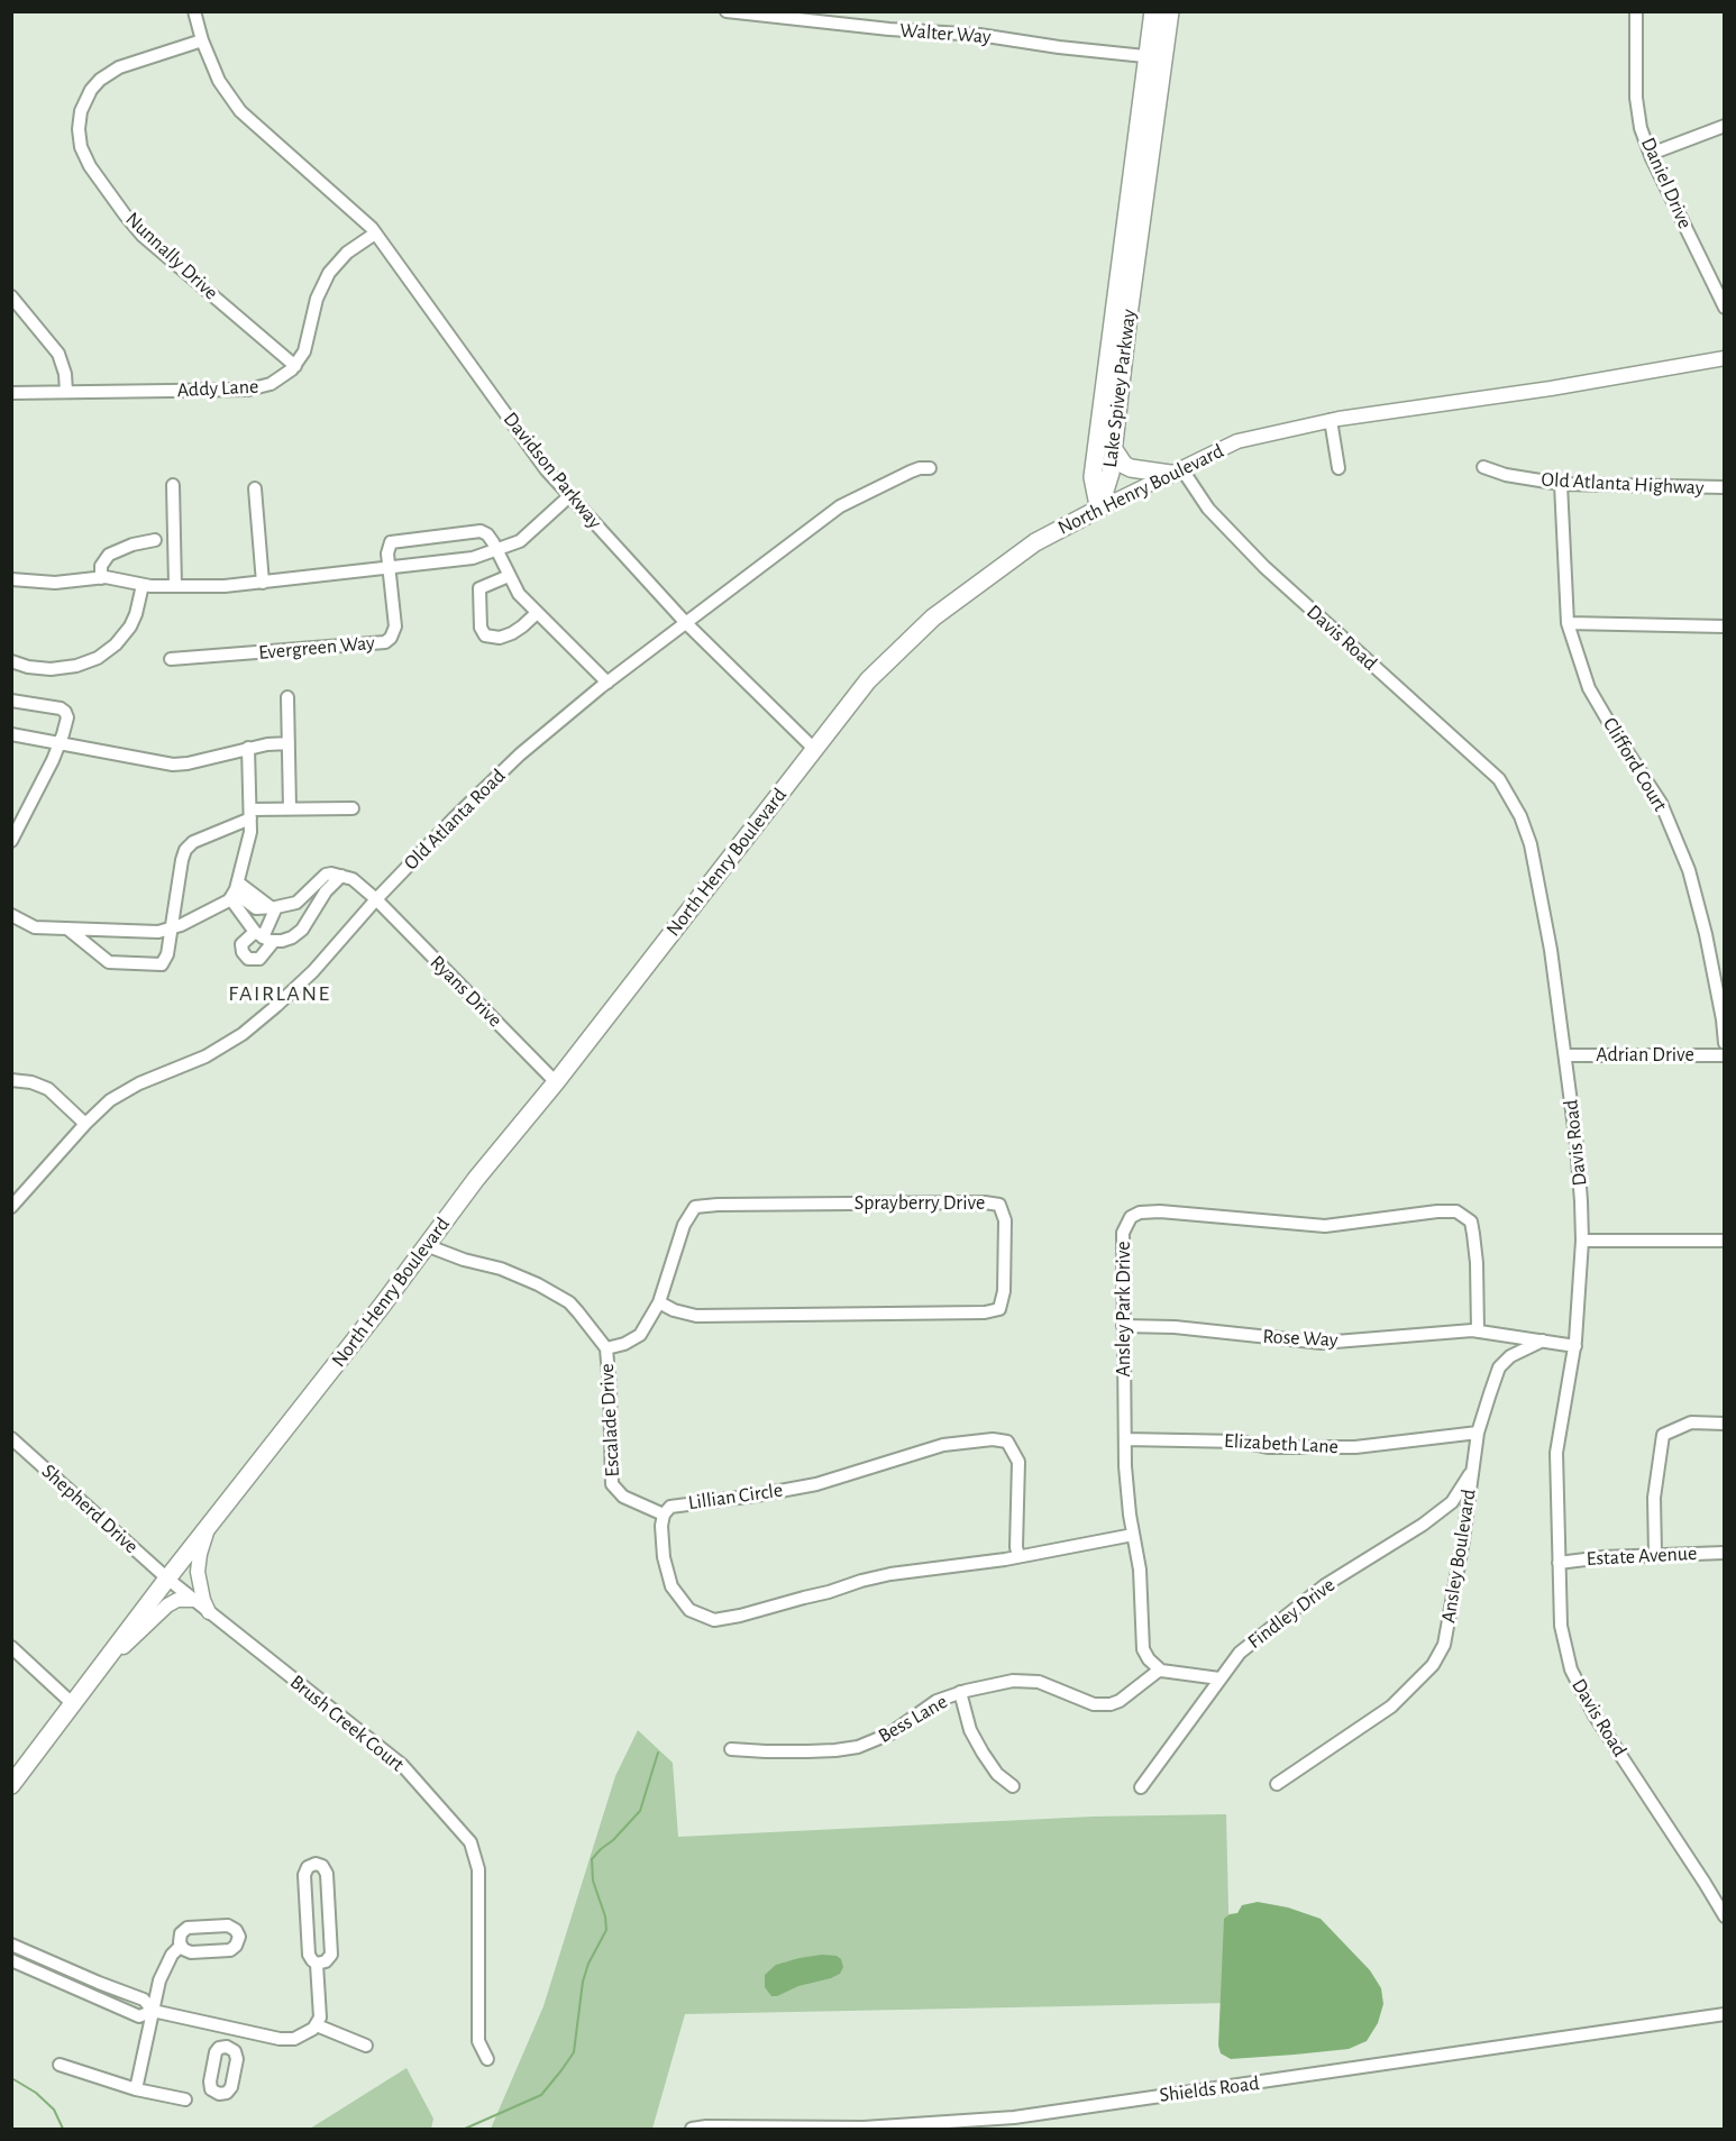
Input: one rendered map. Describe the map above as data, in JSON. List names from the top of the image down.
{
  "streets": {
    "highway": ["Lake Spivey Parkway", "North Henry Boulevard"],
    "street": [
      "Walter Way",
      "Daniel Drive",
      "Nunnally Drive",
      "Addy Lane",
      "Davidson Parkway",
      "Old Atlanta Highway",
      "Davis Road",
      "Evergreen Way",
      "Clifford Court",
      "Old Atlanta Road",
      "Ryans Drive",
      "Adrian Drive",
      "Sprayberry Drive",
      "Ansley Park Drive",
      "Rose Way",
      "Escalade Drive",
      "Elizabeth Lane",
      "Lillian Circle",
      "Shepherd Drive",
      "Ansley Boulevard",
      "Estate Avenue",
      "Findley Drive",
      "Bess Lane",
      "Brush Creek Court",
      "Shields Road"
    ]
  },
  "crossings": [
    ["Walter Way", "Lake Spivey Parkway"],
    ["Nunnally Drive", "Addy Lane"],
    ["Nunnally Drive", "Davidson Parkway"],
    ["Lake Spivey Parkway", "North Henry Boulevard"],
    ["Davidson Parkway", "North Henry Boulevard"],
    ["Davidson Parkway", "Old Atlanta Road"],
    ["Old Atlanta Highway", "Clifford Court"],
    ["North Henry Boulevard", "Davis Road"],
    ["North Henry Boulevard", "Ryans Drive"],
    ["North Henry Boulevard", "Escalade Drive"],
    ["North Henry Boulevard", "Shepherd Drive"],
    ["North Henry Boulevard", "Brush Creek Court"],
    ["Davis Road", "Adrian Drive"],
    ["Davis Road", "Estate Avenue"],
    ["Evergreen Way", "Old Atlanta Road"],
    ["Old Atlanta Road", "Ryans Drive"],
    ["Sprayberry Drive", "Escalade Drive"],
    ["Ansley Park Drive", "Rose Way"],
    ["Ansley Park Drive", "Elizabeth Lane"],
    ["Ansley Park Drive", "Lillian Circle"],
    ["Ansley Park Drive", "Bess Lane"],
    ["Escalade Drive", "Lillian Circle"],
    ["Elizabeth Lane", "Ansley Boulevard"],
    ["Shepherd Drive", "Brush Creek Court"],
    ["Ansley Boulevard", "Findley Drive"]
  ],
  "districts": ["FAIRLANE"]
}
